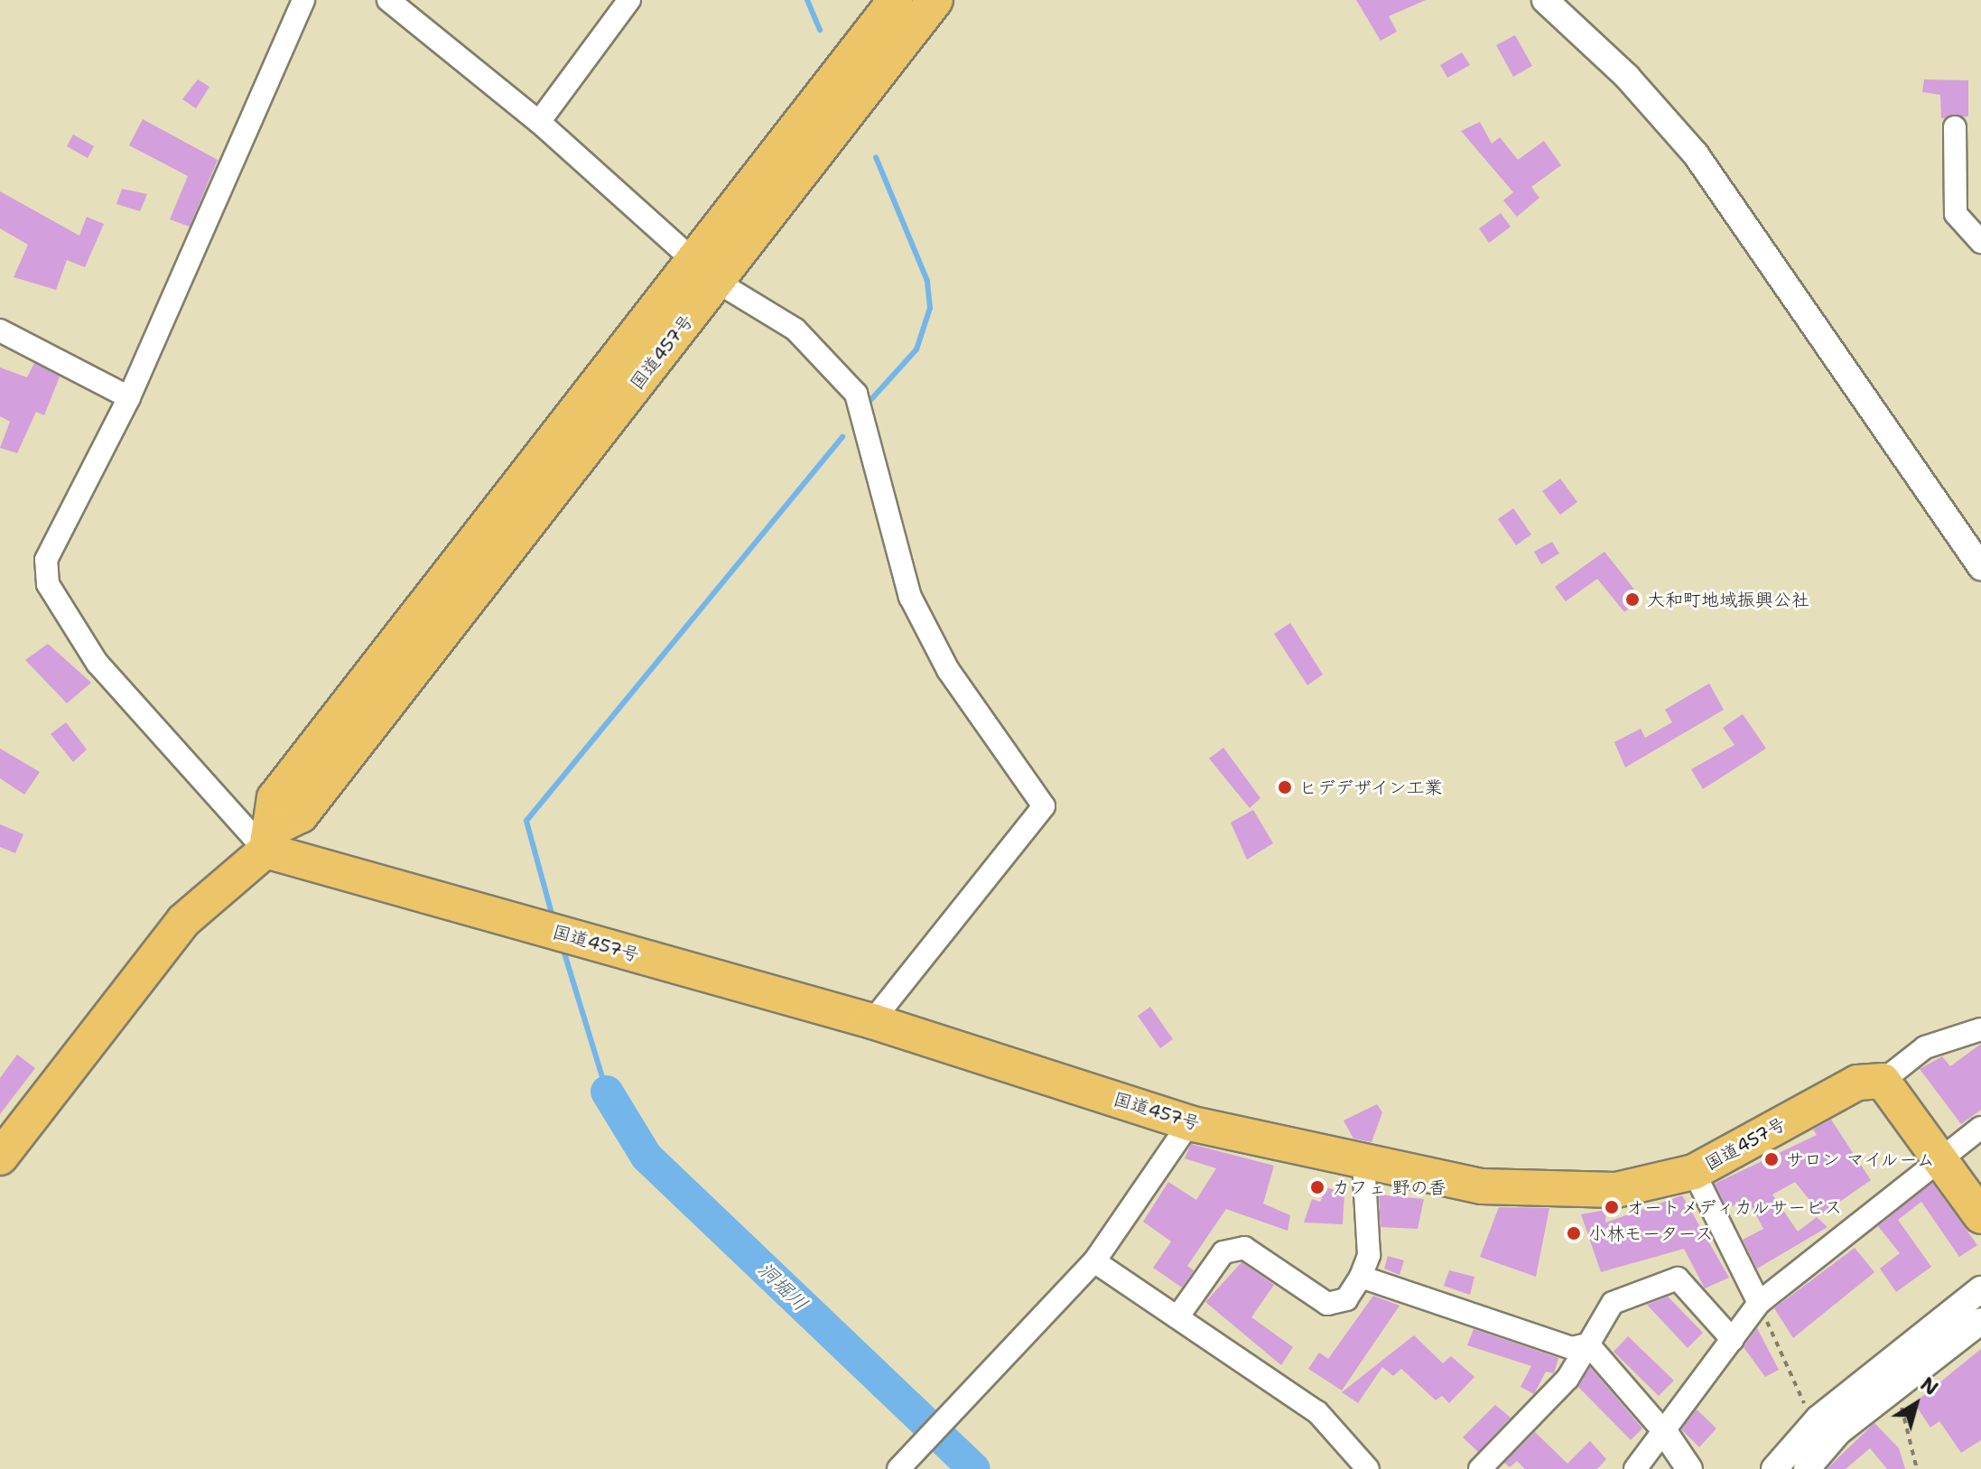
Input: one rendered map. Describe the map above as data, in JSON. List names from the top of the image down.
{
  "streets": {
    "highway": ["国道457号"]
  },
  "water": ["洞堀川"],
  "places": [
    "大和町地域振興公社",
    "ヒデデザイン工業",
    "サロン マイルーム",
    "カフェ 野の香",
    "オートメディカルサービス",
    "小林モータース"
  ],
  "north": "top right"
}
